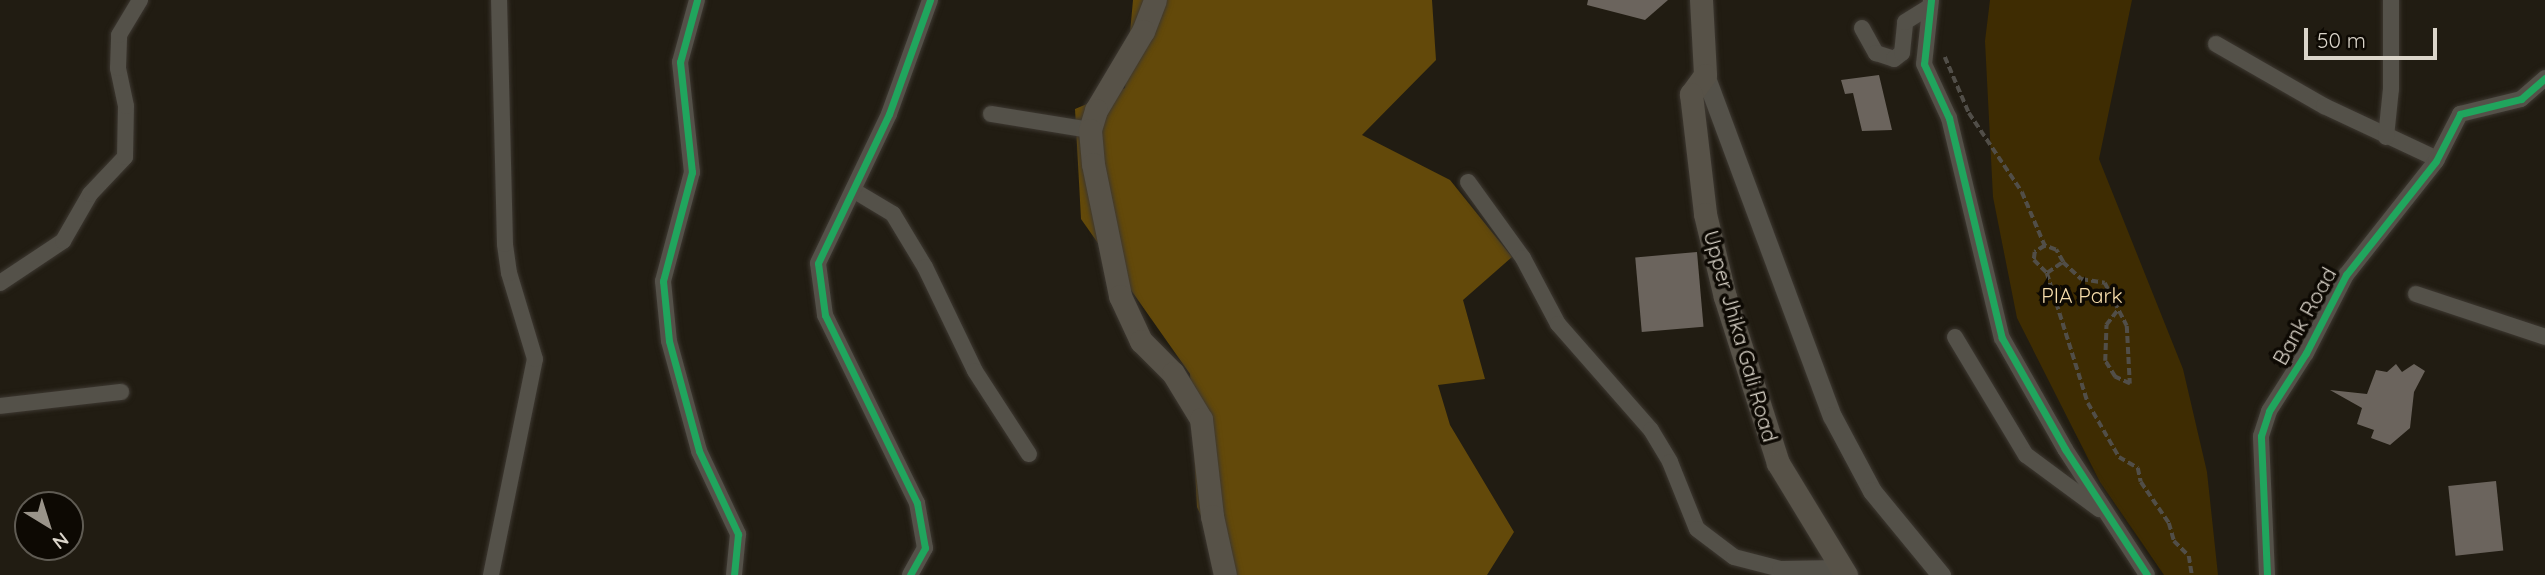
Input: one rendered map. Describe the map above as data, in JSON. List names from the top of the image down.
{
  "streets": {
    "main road": ["Upper Jhika Gali Road"],
    "street": ["Bank Road"]
  },
  "parks": ["PIA Park"],
  "scale_bar": "50 m",
  "north": "bottom right"
}
